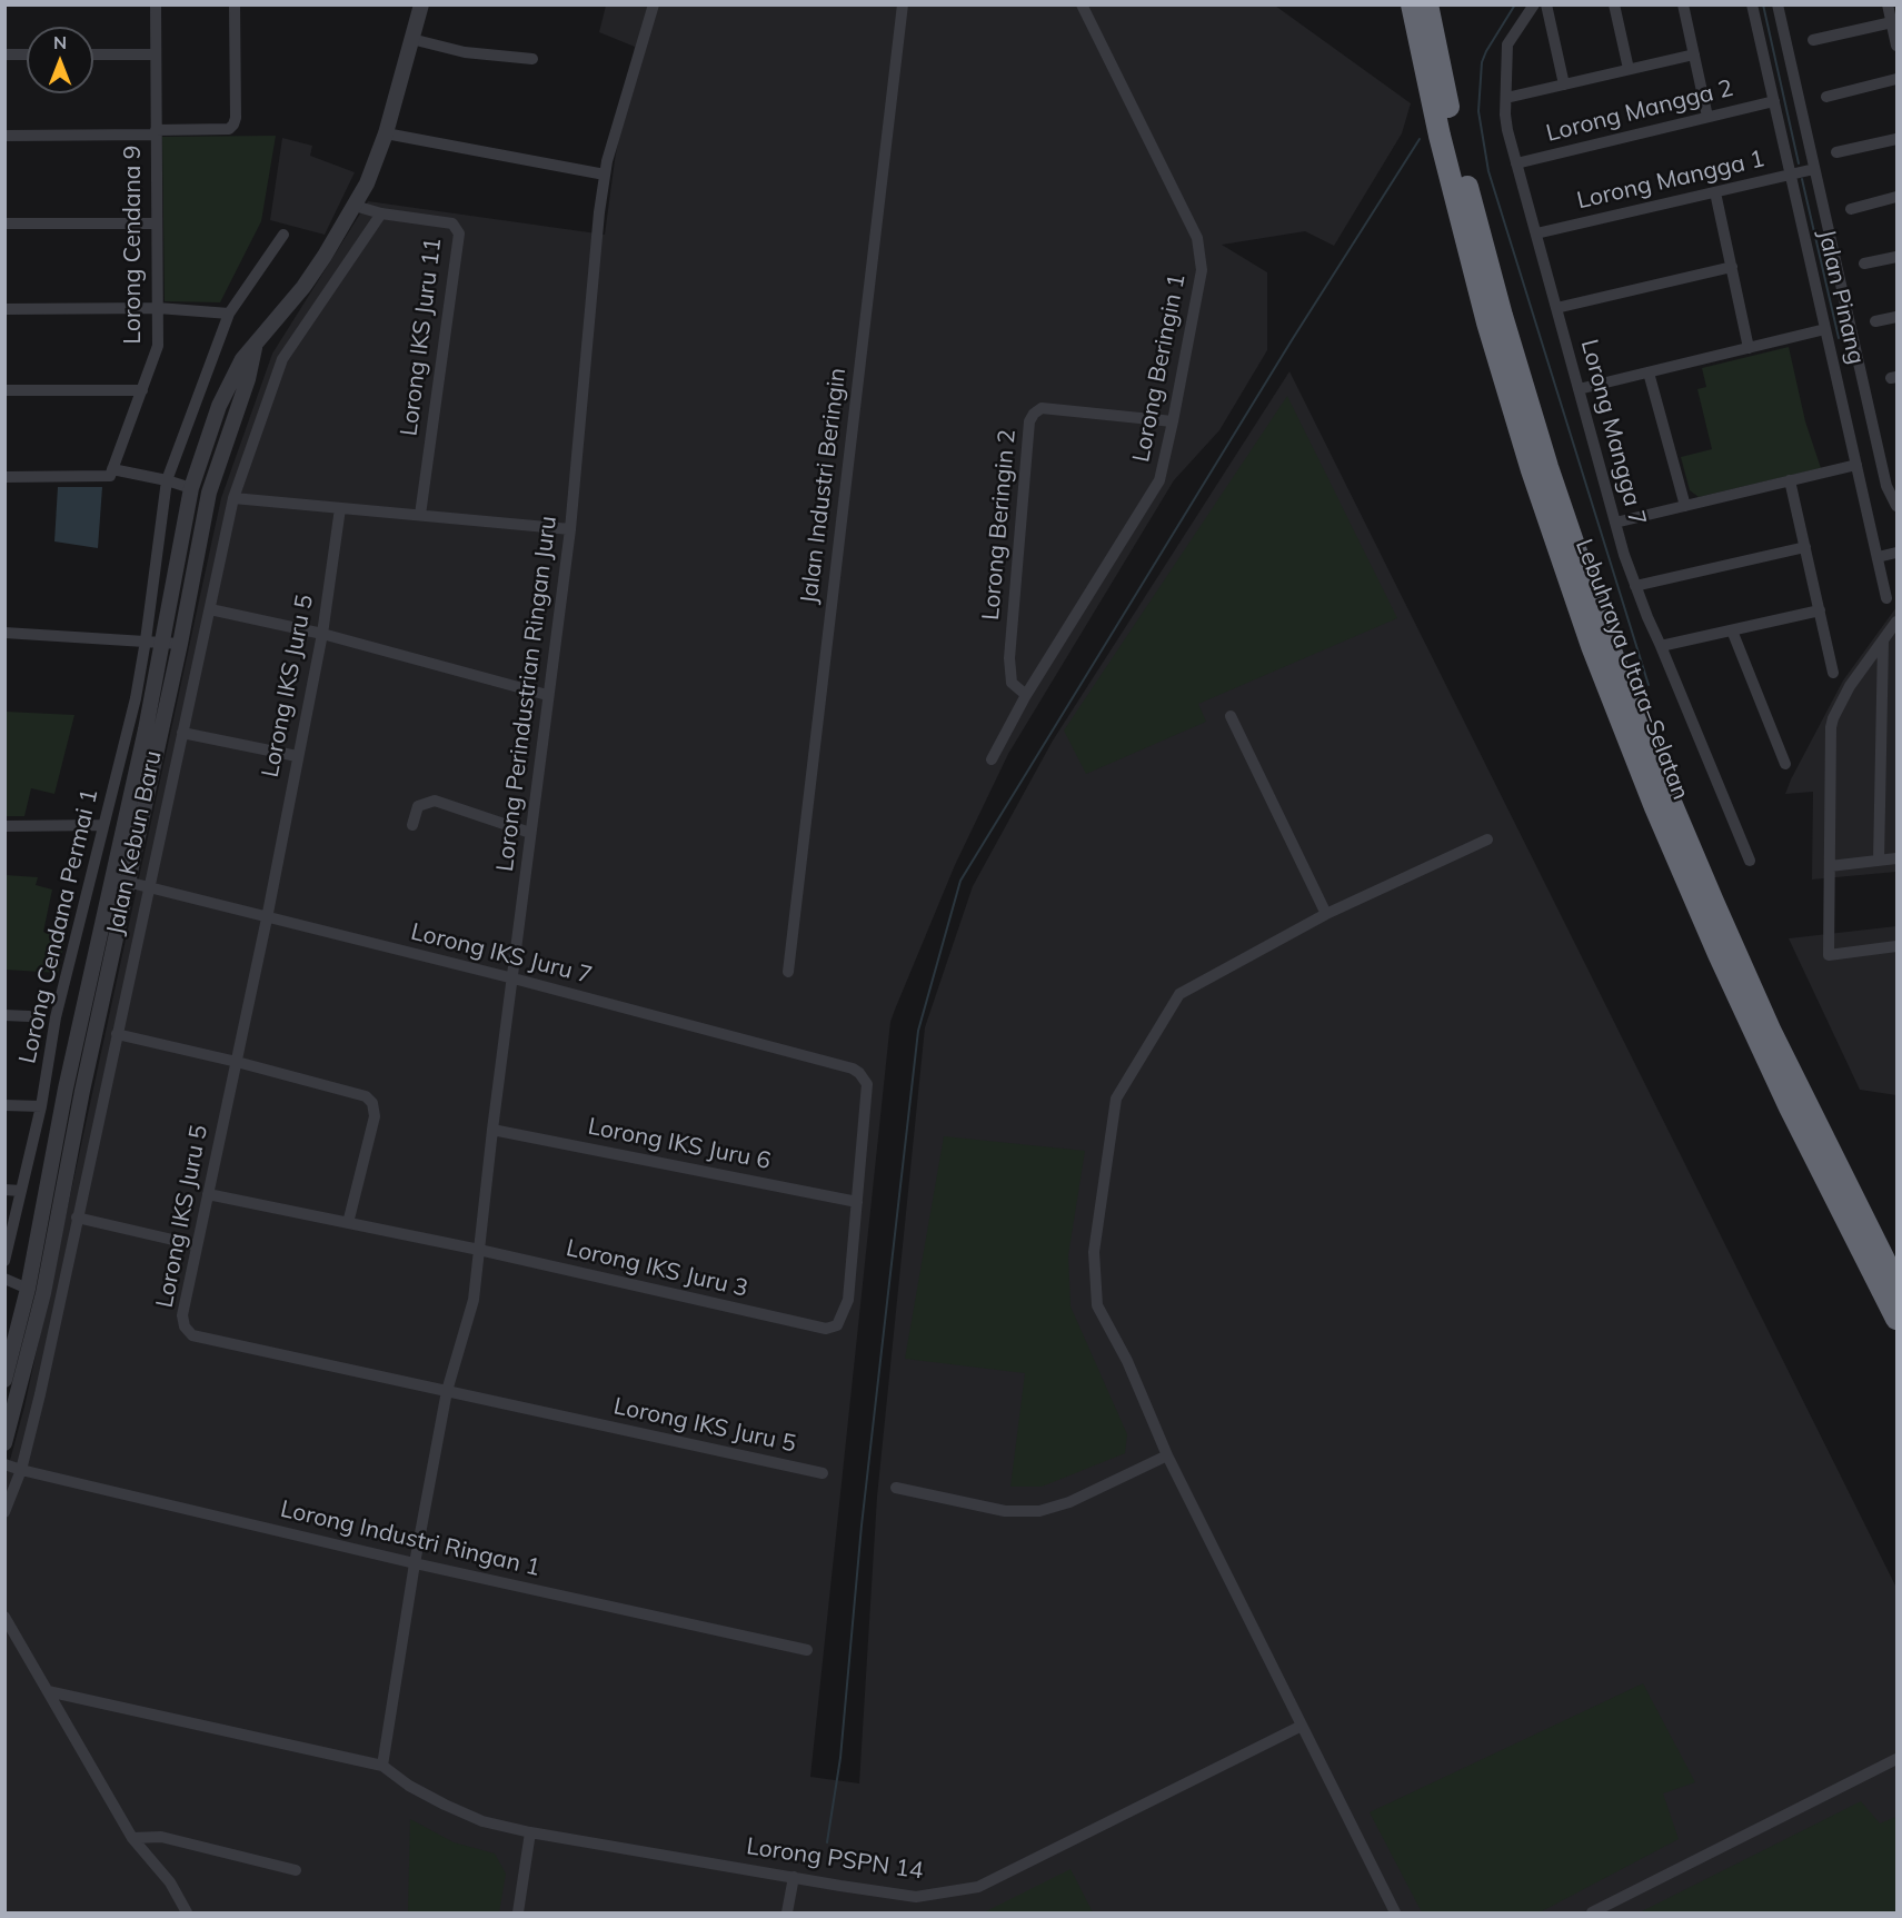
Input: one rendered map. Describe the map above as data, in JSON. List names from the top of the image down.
{
  "streets": {
    "highway": ["Lebuhraya Utara–Selatan"],
    "street": [
      "Lorong Mangga 2",
      "Lorong Mangga 1",
      "Lorong Cendana 9",
      "Jalan Pinang",
      "Lorong IKS Juru 11",
      "Lorong Beringin 1",
      "Lorong Mangga 7",
      "Jalan Industri Beringin",
      "Lorong Beringin 2",
      "Lorong IKS Juru 5",
      "Lorong Perindustrian Ringan Juru",
      "Jalan Kebun Baru",
      "Lorong Cendana Permai 1",
      "Lorong IKS Juru 7",
      "Lorong IKS Juru 6",
      "Lorong IKS Juru 3",
      "Lorong Industri Ringan 1",
      "Lorong PSPN 14"
    ]
  },
  "crossings": [
    ["Lorong Mangga 2", "Jalan Pinang"],
    ["Lorong Mangga 2", "Lorong Mangga 7"],
    ["Lorong Mangga 1", "Jalan Pinang"],
    ["Lorong Mangga 1", "Lorong Mangga 7"],
    ["Lorong IKS Juru 11", "Jalan Kebun Baru"],
    ["Lorong Beringin 1", "Lorong Beringin 2"],
    ["Lorong IKS Juru 5", "Lorong Perindustrian Ringan Juru"],
    ["Lorong IKS Juru 5", "Lorong IKS Juru 7"],
    ["Lorong IKS Juru 5", "Lorong IKS Juru 3"],
    ["Lorong Perindustrian Ringan Juru", "Lorong IKS Juru 7"],
    ["Lorong Perindustrian Ringan Juru", "Lorong IKS Juru 6"],
    ["Lorong Perindustrian Ringan Juru", "Lorong IKS Juru 3"],
    ["Lorong Perindustrian Ringan Juru", "Lorong Industri Ringan 1"],
    ["Lorong Perindustrian Ringan Juru", "Lorong PSPN 14"],
    ["Jalan Kebun Baru", "Lorong IKS Juru 7"],
    ["Jalan Kebun Baru", "Lorong Industri Ringan 1"],
    ["Lorong IKS Juru 7", "Lorong IKS Juru 6"],
    ["Lorong IKS Juru 7", "Lorong IKS Juru 3"],
    ["Lorong IKS Juru 6", "Lorong IKS Juru 3"]
  ],
  "north": "top"
}
